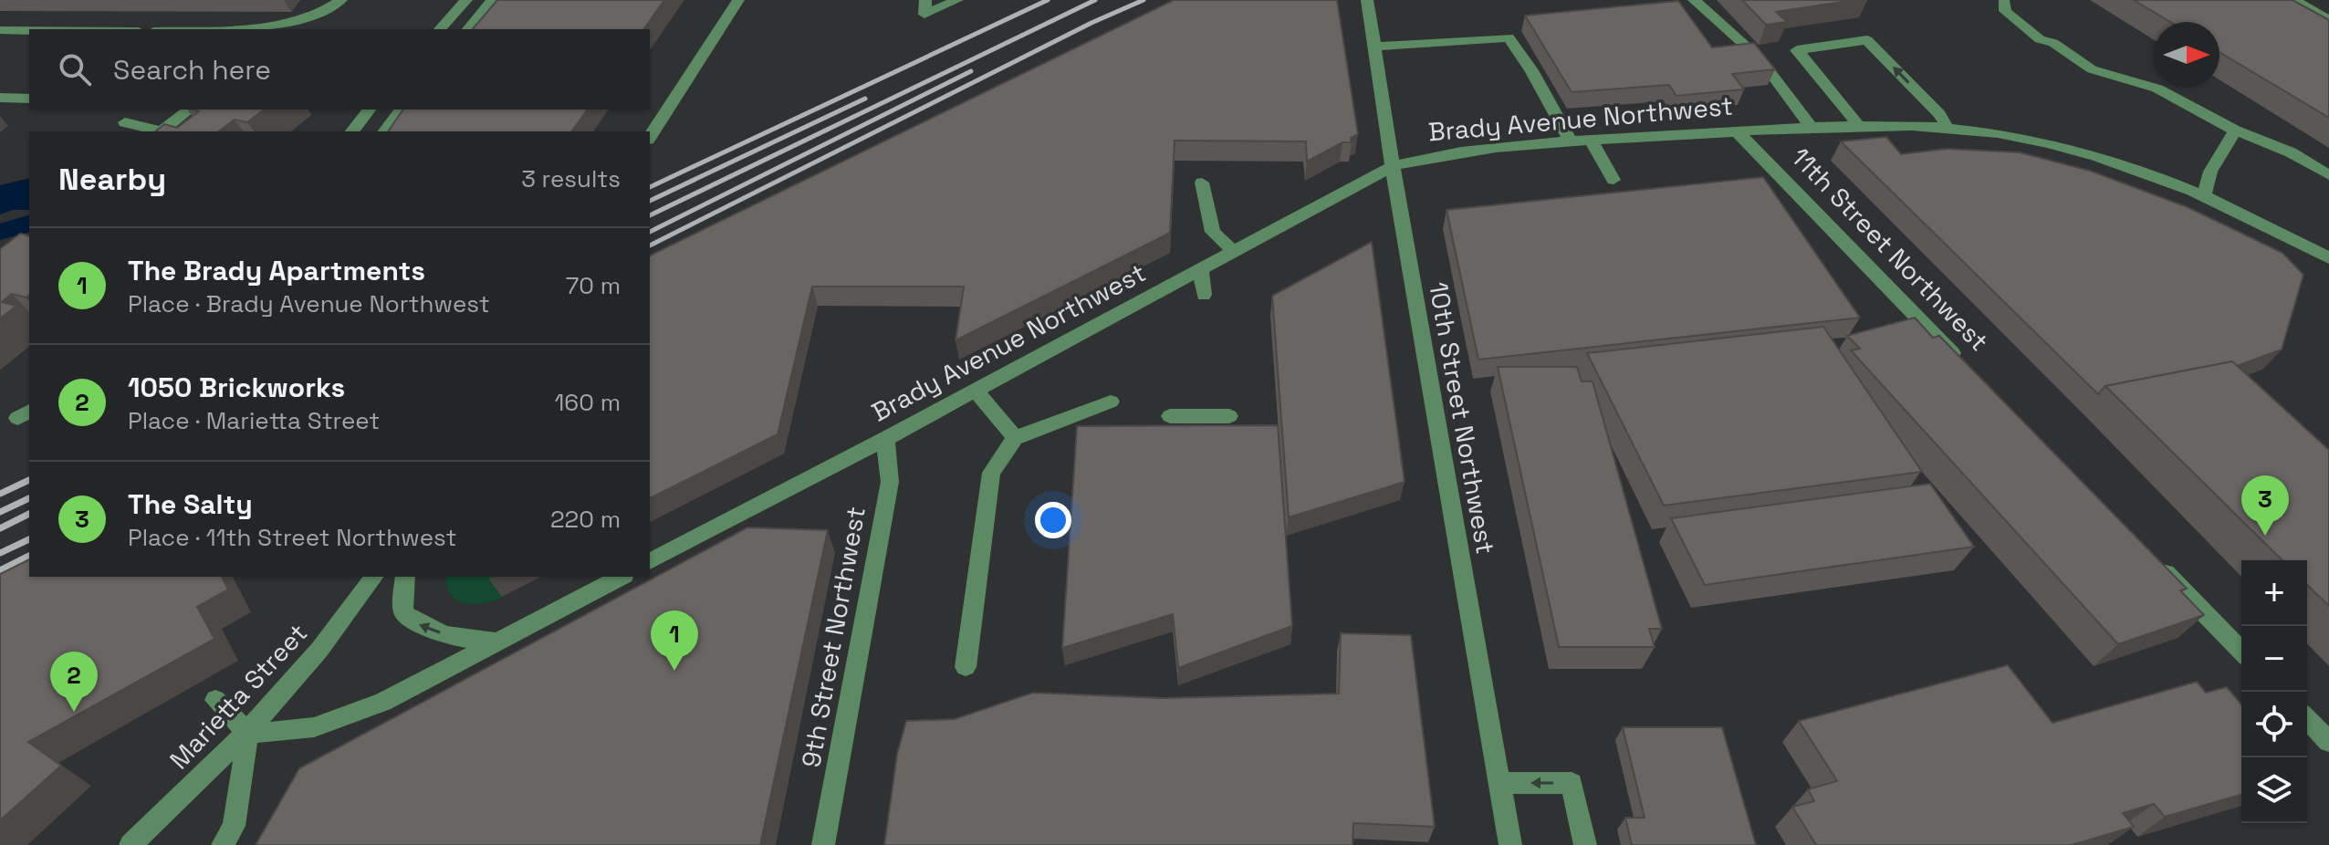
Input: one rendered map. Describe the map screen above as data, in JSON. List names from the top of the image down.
{
  "streets": {
    "street": [
      "Brady Avenue Northwest",
      "11th Street Northwest",
      "10th Street Northwest",
      "9th Street Northwest",
      "Marietta Street"
    ]
  },
  "crossings": [
    ["Brady Avenue Northwest", "11th Street Northwest"],
    ["Brady Avenue Northwest", "10th Street Northwest"],
    ["Brady Avenue Northwest", "9th Street Northwest"]
  ],
  "north": "right",
  "page": {
    "search": "Search here",
    "heading": ["Nearby", "3 results"],
    "list": [
      {
        "mark": "1",
        "name": "The Brady Apartments",
        "note": "Place · Brady Avenue Northwest",
        "value": "70 m"
      },
      {
        "mark": "2",
        "name": "1050 Brickworks",
        "note": "Place · Marietta Street",
        "value": "160 m"
      },
      {
        "mark": "3",
        "name": "The Salty",
        "note": "Place · 11th Street Northwest",
        "value": "220 m"
      }
    ],
    "pins": ["3", "1", "2"],
    "map_buttons": ["+", "−"]
  }
}
